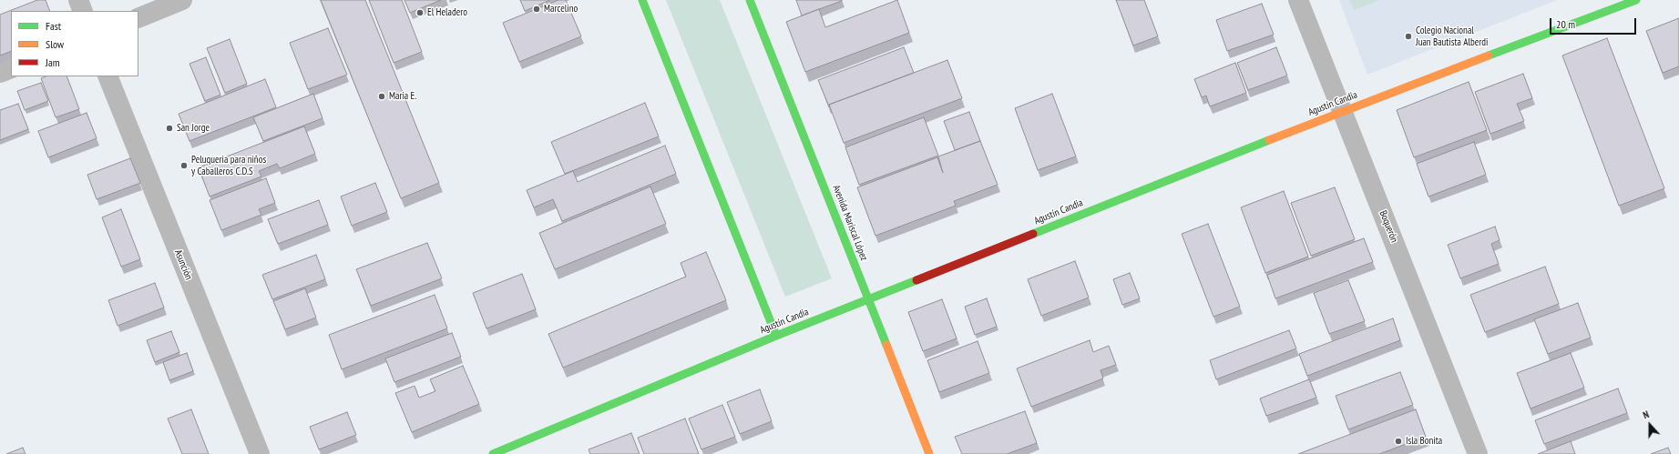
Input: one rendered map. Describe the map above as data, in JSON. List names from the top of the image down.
{
  "streets": {
    "street": [
      "Agustín Candia",
      "Avenida Mariscal López",
      "Boquerón",
      "Asunción"
    ]
  },
  "crossings": [
    ["Agustín Candia", "Avenida Mariscal López"],
    ["Agustín Candia", "Boquerón"]
  ],
  "places": [
    "Marcelino",
    "El Heladero",
    "Colegio Nacional Juan Bautista Alberdi",
    "Maria E.",
    "San Jorge",
    "Peluqueria para niños y Caballeros C.D.S",
    "Isla Bonita"
  ],
  "legend": ["Fast", "Slow", "Jam"],
  "scale_bar": "20 m",
  "north": "top"
}
